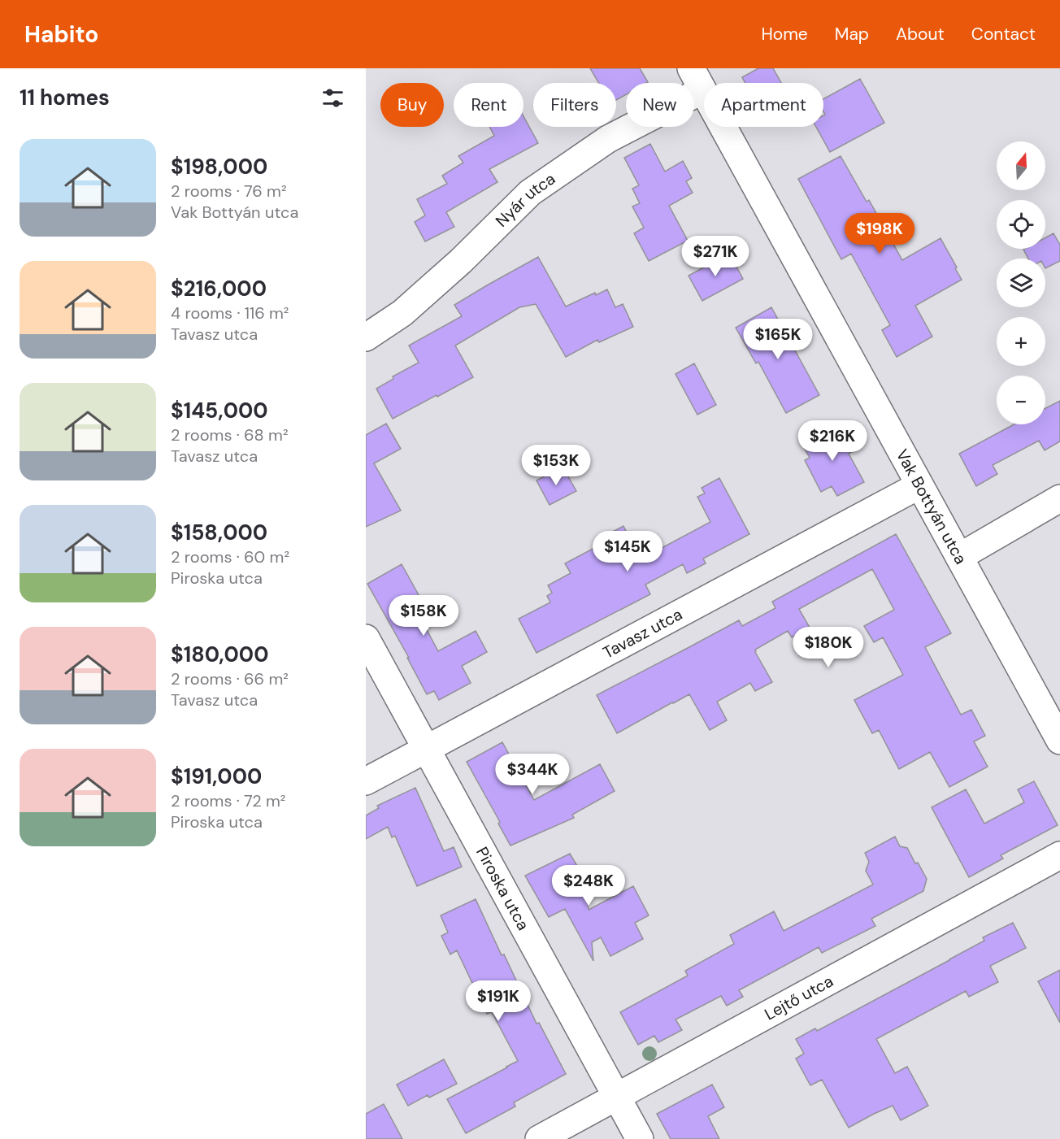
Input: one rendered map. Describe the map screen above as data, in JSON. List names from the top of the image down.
{
  "streets": {
    "street": [
      "Nyár utca",
      "Vak Bottyán utca",
      "Tavasz utca",
      "Piroska utca",
      "Lejtő utca"
    ]
  },
  "crossings": [
    ["Nyár utca", "Vak Bottyán utca"],
    ["Vak Bottyán utca", "Tavasz utca"],
    ["Tavasz utca", "Piroska utca"],
    ["Piroska utca", "Lejtő utca"]
  ],
  "north": "top",
  "page": {
    "header": "Habito",
    "nav": [
      "Home",
      "Map",
      "About",
      "Contact"
    ],
    "heading": "11 homes",
    "chip": [
      "Buy",
      "Rent",
      "Filters",
      "New",
      "Apartment"
    ],
    "list": [
      {
        "name": "$198,000",
        "note": "2 rooms · 76 m² · Vak Bottyán utca"
      },
      {
        "name": "$216,000",
        "note": "4 rooms · 116 m² · Tavasz utca"
      },
      {
        "name": "$145,000",
        "note": "2 rooms · 68 m² · Tavasz utca"
      },
      {
        "name": "$158,000",
        "note": "2 rooms · 60 m² · Piroska utca"
      },
      {
        "name": "$180,000",
        "note": "2 rooms · 66 m² · Tavasz utca"
      },
      {
        "name": "$191,000",
        "note": "2 rooms · 72 m² · Piroska utca"
      }
    ],
    "map_buttons": ["+", "−"],
    "price": [
      "$198K",
      "$271K",
      "$165K",
      "$216K",
      "$153K",
      "$145K",
      "$158K",
      "$180K",
      "$344K",
      "$248K",
      "$191K"
    ]
  }
}
